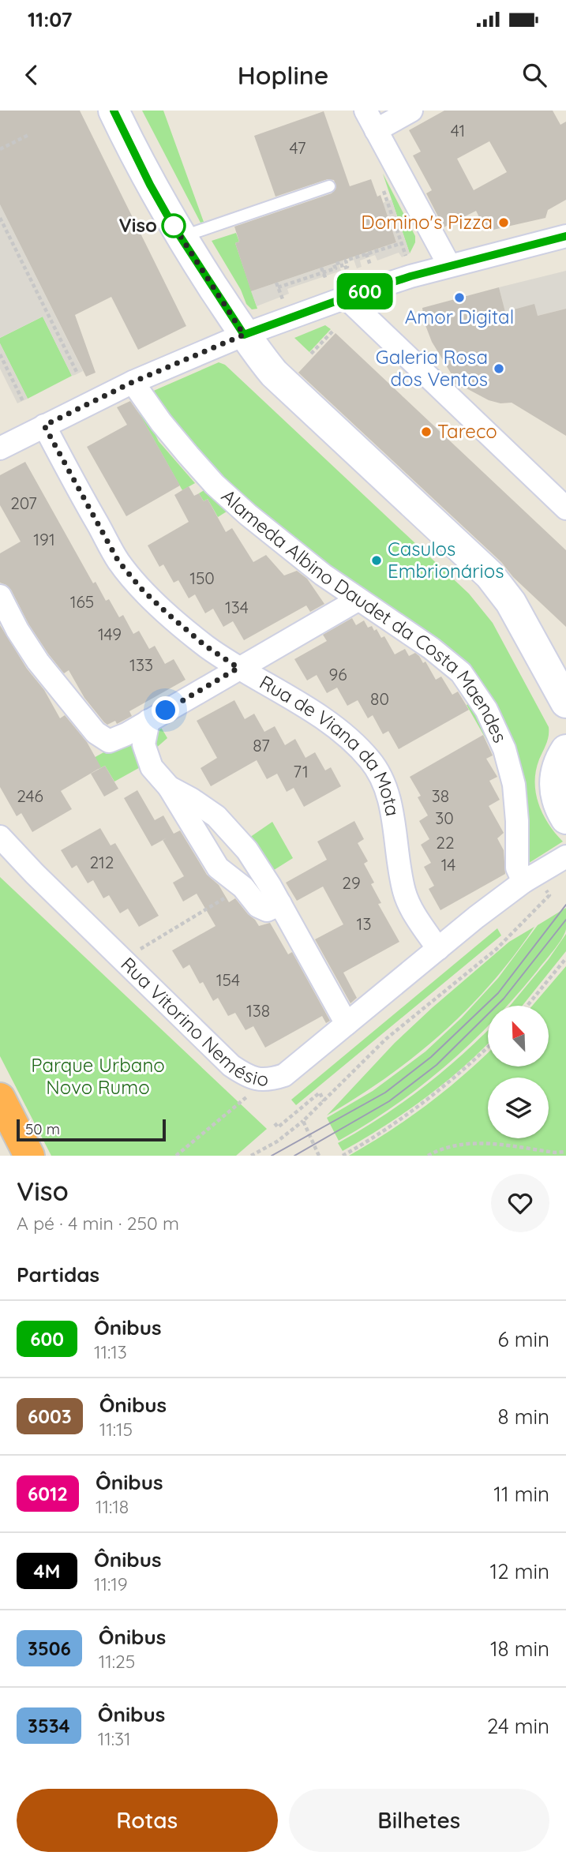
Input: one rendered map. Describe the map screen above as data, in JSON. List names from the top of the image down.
{
  "streets": {
    "street": ["Alameda Albino Daudet da Costa Maendes", "Rua de Viana da Mota", "Rua Vitorino Nemésio"]
  },
  "crossings": [
    ["Alameda Albino Daudet da Costa Maendes", "Rua Vitorino Nemésio"],
    ["Rua de Viana da Mota", "Rua Vitorino Nemésio"]
  ],
  "parks": ["Parque Urbano Novo Rumo"],
  "places": [
    "Domino's Pizza",
    "Viso",
    "Amor Digital",
    "Galeria Rosa dos Ventos",
    "Tareco",
    "Casulos Embrionários"
  ],
  "lines": ["bus line 600"],
  "house_numbers": [
    "41",
    "47",
    "207",
    "191",
    "150",
    "165",
    "134",
    "149",
    "133",
    "96",
    "80",
    "87",
    "71",
    "246",
    "38",
    "30",
    "22",
    "212",
    "14",
    "29",
    "13",
    "154",
    "138"
  ],
  "scale_bar": "50 m",
  "north": "top left",
  "page": {
    "status": "11:07",
    "header": "Hopline",
    "on_map": "600",
    "scale": "50 m",
    "heading": [
      ["Viso", "A pé · 4 min · 250 m"],
      "Partidas"
    ],
    "list": [
      {
        "mark": "600",
        "name": "Ônibus",
        "note": "11:13",
        "value": "6 min"
      },
      {
        "mark": "6003",
        "name": "Ônibus",
        "note": "11:15",
        "value": "8 min"
      },
      {
        "mark": "6012",
        "name": "Ônibus",
        "note": "11:18",
        "value": "11 min"
      },
      {
        "mark": "4M",
        "name": "Ônibus",
        "note": "11:19",
        "value": "12 min"
      },
      {
        "mark": "3506",
        "name": "Ônibus",
        "note": "11:25",
        "value": "18 min"
      },
      {
        "mark": "3534",
        "name": "Ônibus",
        "note": "11:31",
        "value": "24 min"
      }
    ],
    "buttons": ["Rotas", "Bilhetes"]
  }
}
